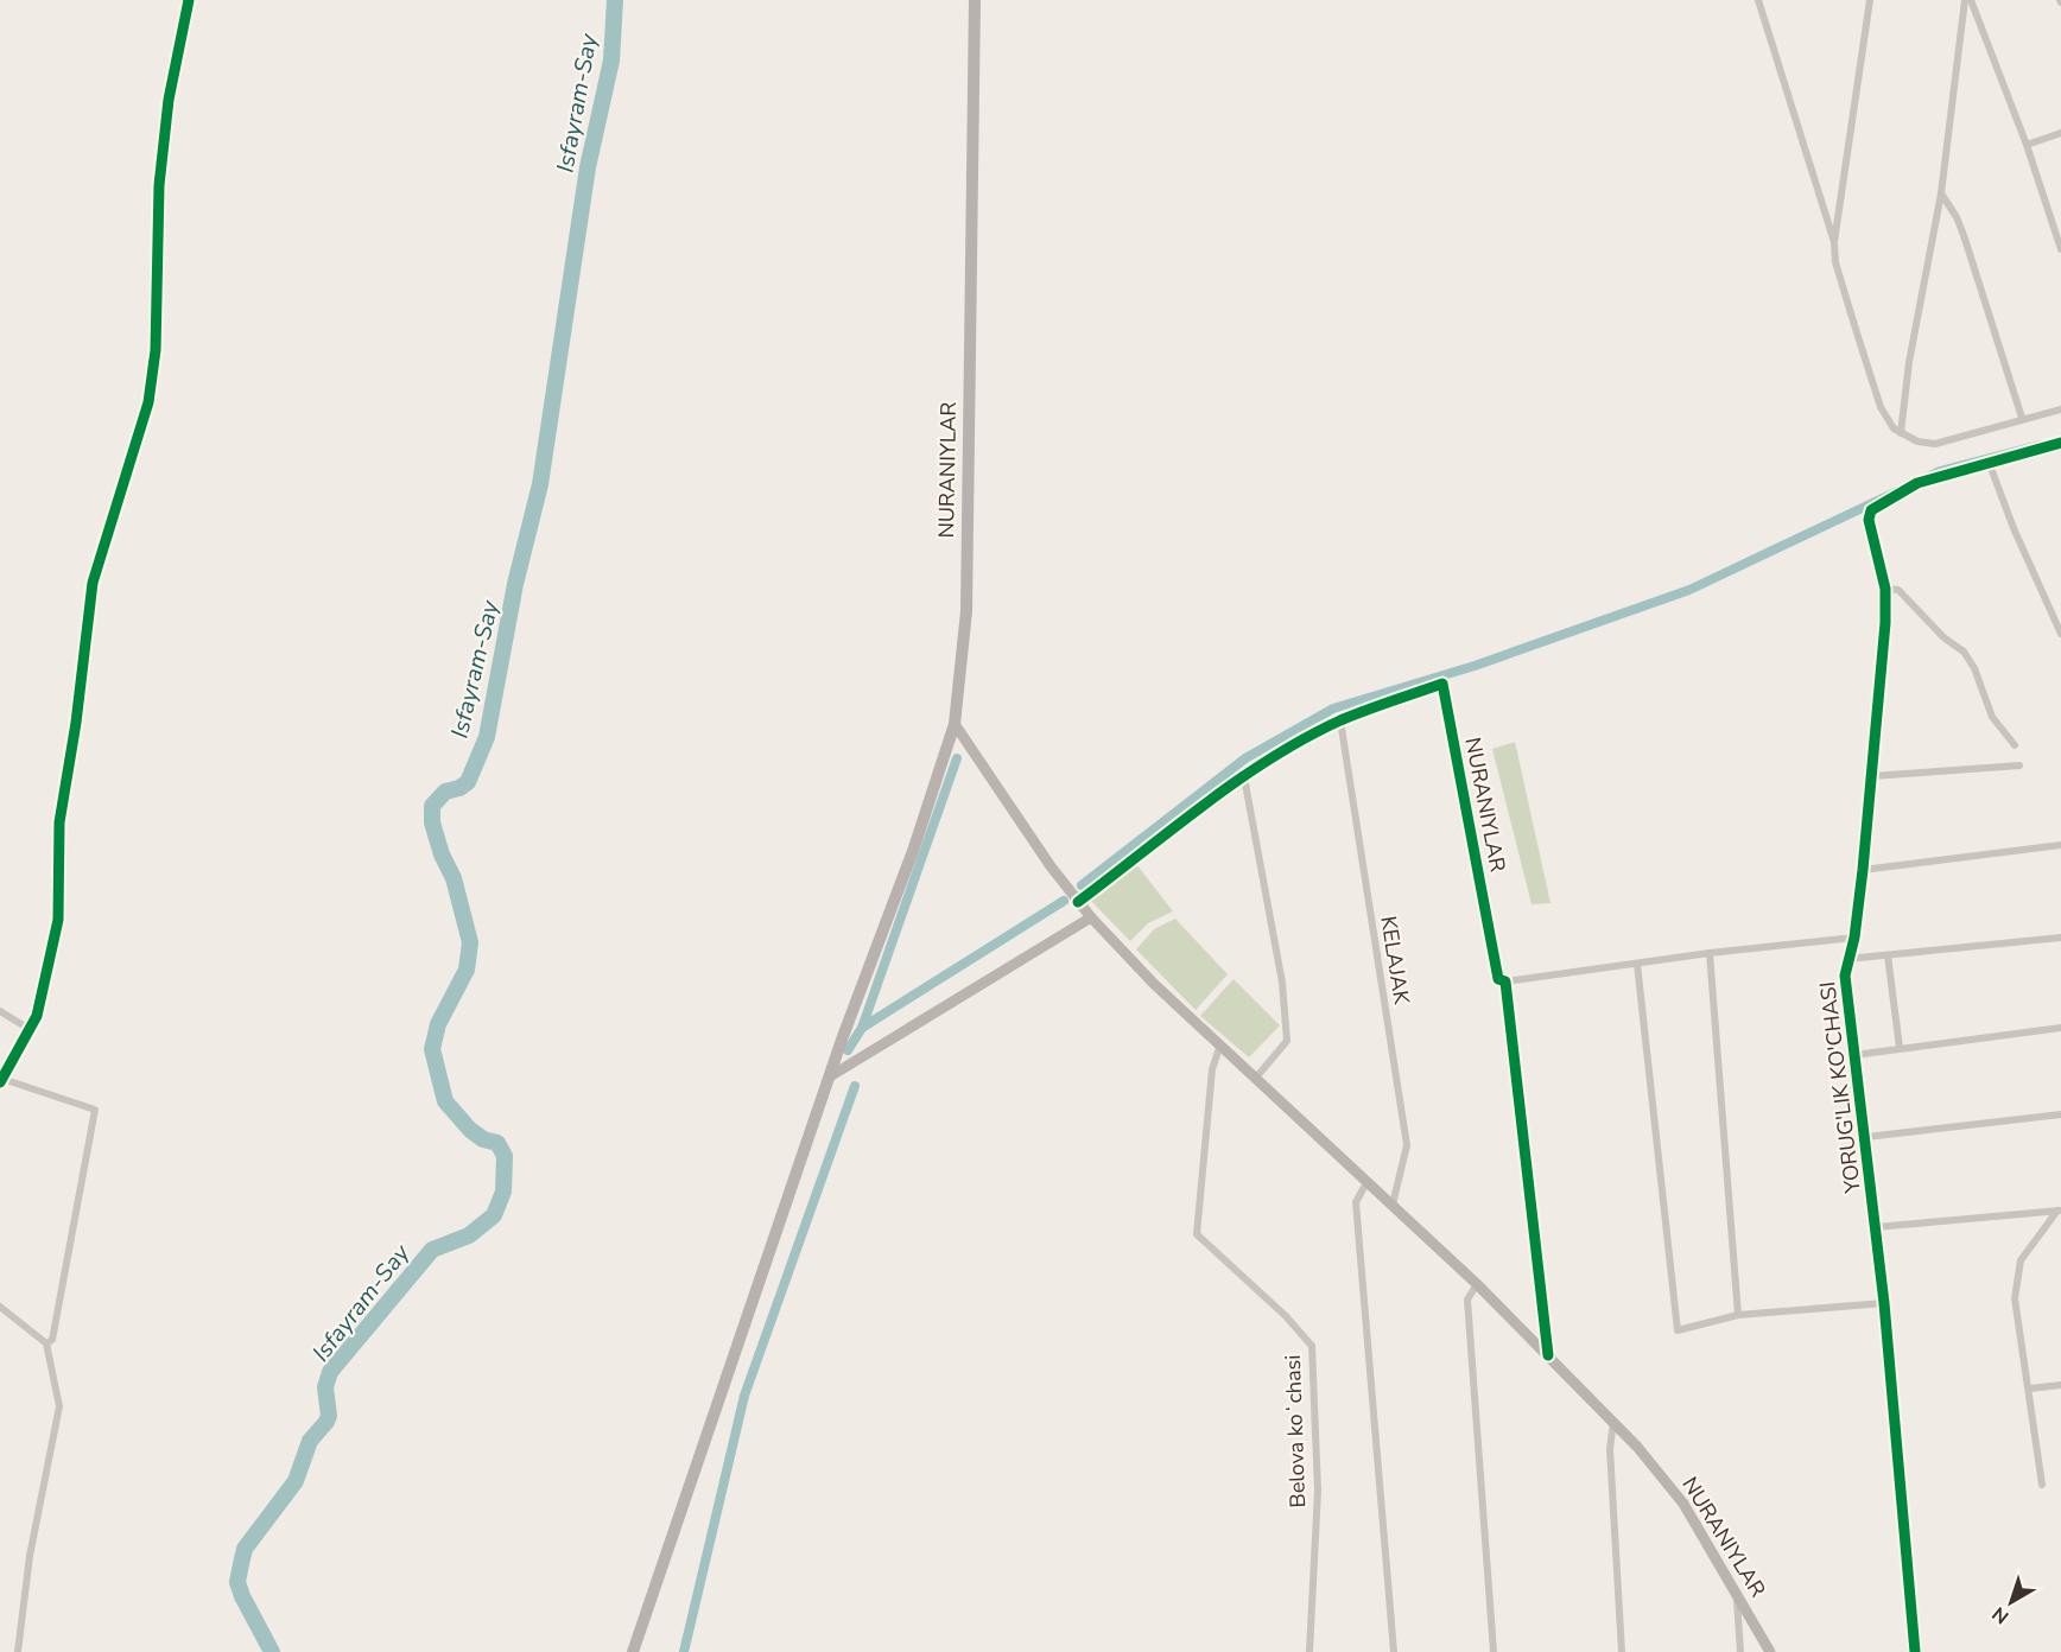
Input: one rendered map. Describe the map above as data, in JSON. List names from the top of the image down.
{
  "streets": {
    "main road": ["NURANIYLAR"],
    "street": ["KELAJAK", "YORUG'LIK KO'CHASI", "Belova koʻchasi"]
  },
  "crossings": [
    ["NURANIYLAR", "KELAJAK"],
    ["NURANIYLAR", "Belova koʻchasi"]
  ],
  "water": ["Isfayram-Say"],
  "north": "bottom left"
}
